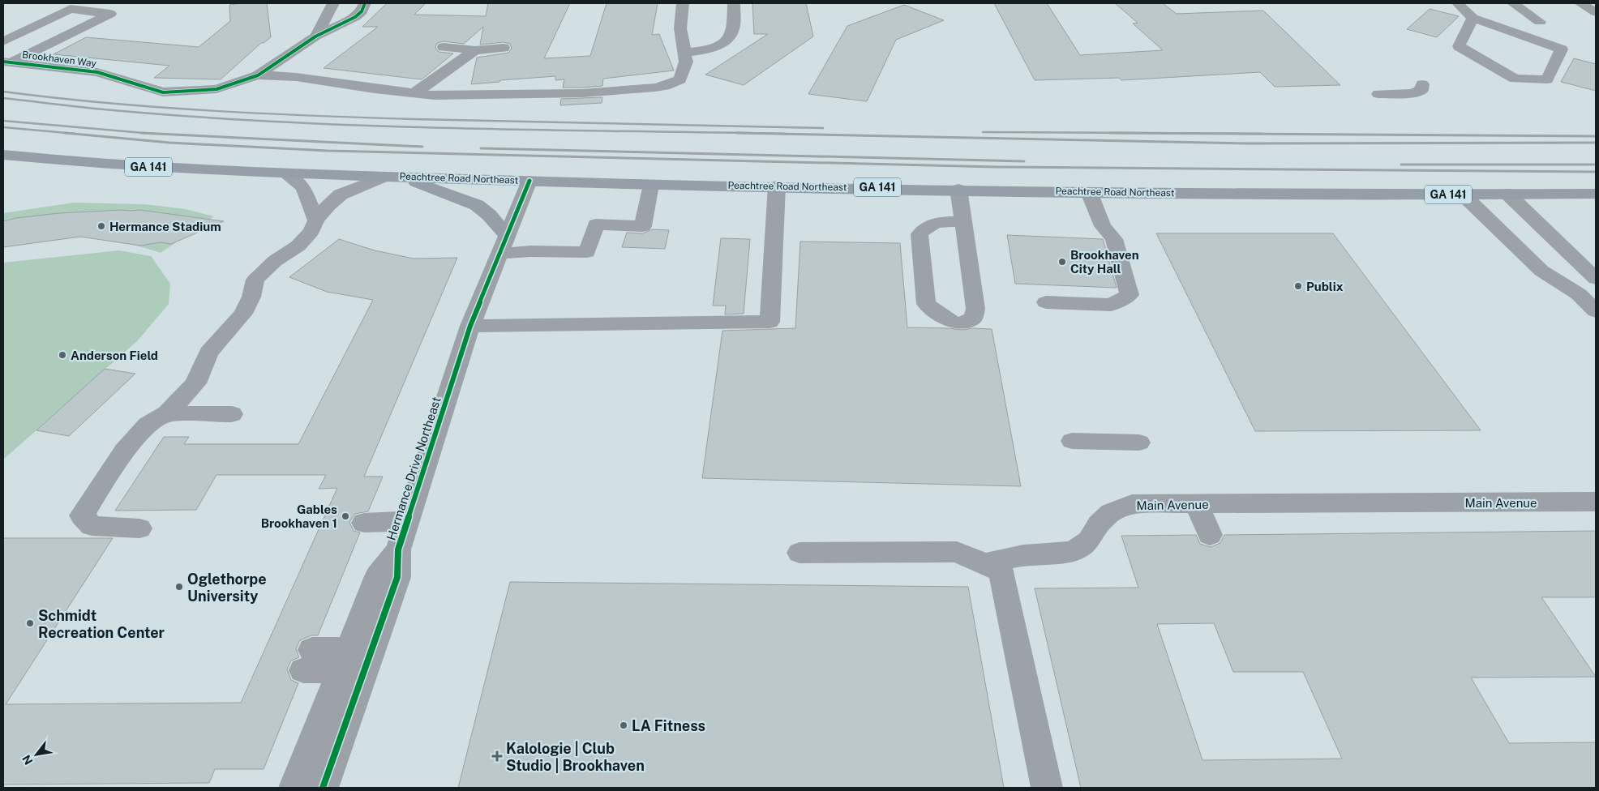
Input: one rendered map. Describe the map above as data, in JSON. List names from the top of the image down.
{
  "streets": {
    "highway": ["GA 141", "Peachtree Road Northeast"],
    "street": ["Brookhaven Way", "Hermance Drive Northeast", "Main Avenue"]
  },
  "crossings": [
    ["Peachtree Road Northeast", "Hermance Drive Northeast"]
  ],
  "places": {
    "other": [
      "Hermance Stadium",
      "Brookhaven City Hall",
      "Publix",
      "Anderson Field",
      "Gables Brookhaven 1",
      "Oglethorpe University",
      "Schmidt Recreation Center",
      "LA Fitness"
    ],
    "health": ["Kalologie | Club Studio | Brookhaven"]
  },
  "north": "bottom left"
}
